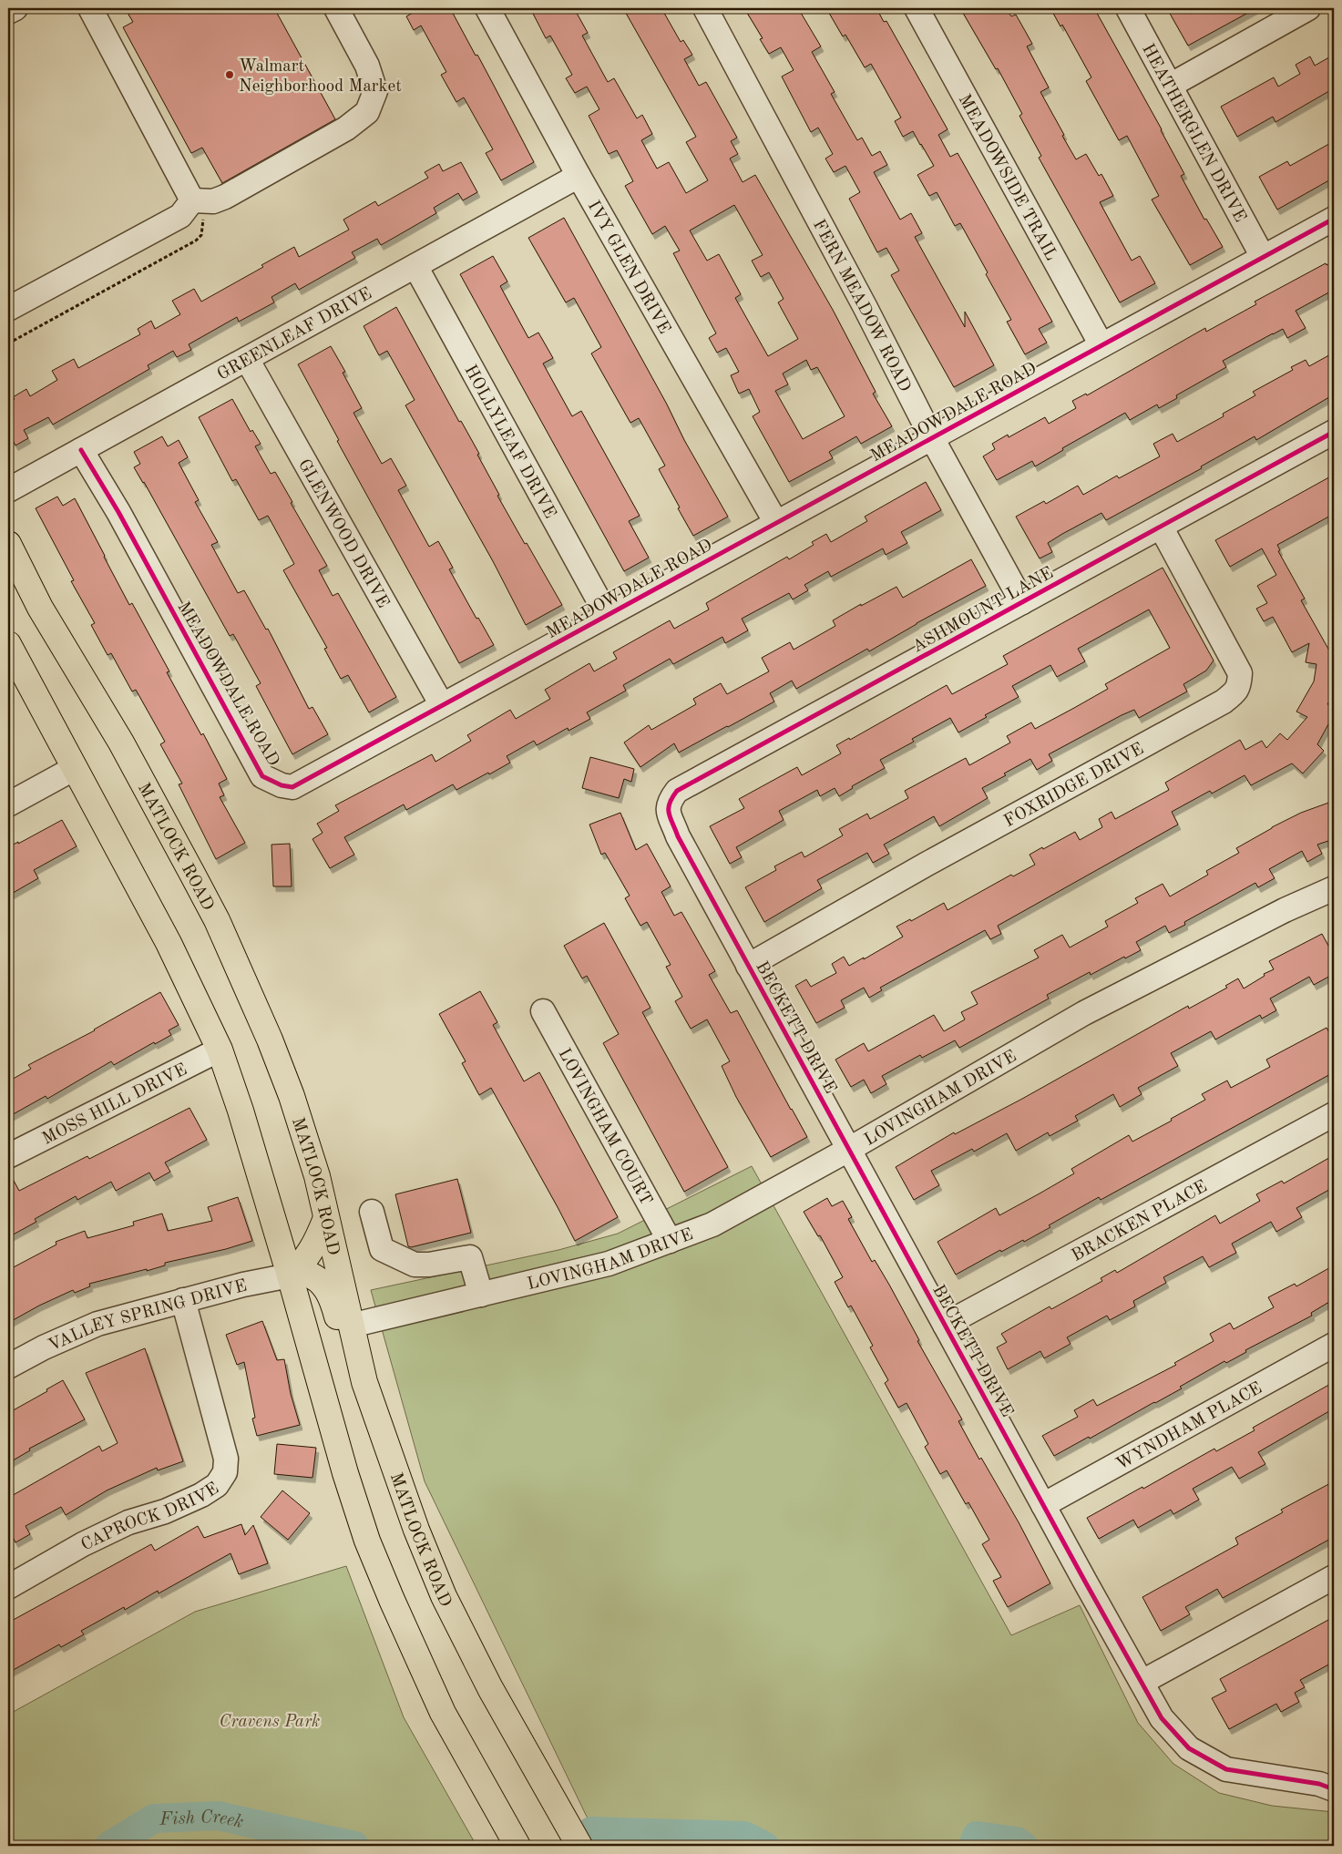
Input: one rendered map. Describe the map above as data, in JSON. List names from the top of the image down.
{
  "streets": {
    "main road": ["MATLOCK ROAD"],
    "street": [
      "HEATHERGLEN DRIVE",
      "MEADOWSIDE TRAIL",
      "IVY GLEN DRIVE",
      "FERN MEADOW ROAD",
      "GREENLEAF DRIVE",
      "MEADOWDALE ROAD",
      "HOLLYLEAF DRIVE",
      "GLENWOOD DRIVE",
      "ASHMOUNT LANE",
      "FOXRIDGE DRIVE",
      "BECKETT DRIVE",
      "LOVINGHAM DRIVE",
      "MOSS HILL DRIVE",
      "LOVINGHAM COURT",
      "BRACKEN PLACE",
      "VALLEY SPRING DRIVE",
      "WYNDHAM PLACE",
      "CAPROCK DRIVE"
    ]
  },
  "crossings": [
    ["HEATHERGLEN DRIVE", "MEADOWDALE ROAD"],
    ["MEADOWSIDE TRAIL", "MEADOWDALE ROAD"],
    ["IVY GLEN DRIVE", "GREENLEAF DRIVE"],
    ["IVY GLEN DRIVE", "MEADOWDALE ROAD"],
    ["FERN MEADOW ROAD", "MEADOWDALE ROAD"],
    ["FERN MEADOW ROAD", "ASHMOUNT LANE"],
    ["GREENLEAF DRIVE", "MEADOWDALE ROAD"],
    ["GREENLEAF DRIVE", "HOLLYLEAF DRIVE"],
    ["GREENLEAF DRIVE", "GLENWOOD DRIVE"],
    ["MEADOWDALE ROAD", "HOLLYLEAF DRIVE"],
    ["MEADOWDALE ROAD", "GLENWOOD DRIVE"],
    ["ASHMOUNT LANE", "FOXRIDGE DRIVE"],
    ["ASHMOUNT LANE", "BECKETT DRIVE"],
    ["FOXRIDGE DRIVE", "BECKETT DRIVE"],
    ["MATLOCK ROAD", "LOVINGHAM DRIVE"],
    ["BECKETT DRIVE", "LOVINGHAM DRIVE"],
    ["BECKETT DRIVE", "BRACKEN PLACE"],
    ["BECKETT DRIVE", "WYNDHAM PLACE"],
    ["LOVINGHAM DRIVE", "LOVINGHAM COURT"],
    ["VALLEY SPRING DRIVE", "CAPROCK DRIVE"]
  ],
  "water": ["Fish Creek"],
  "parks": ["Cravens Park"],
  "places": ["Walmart Neighborhood Market"]
}
